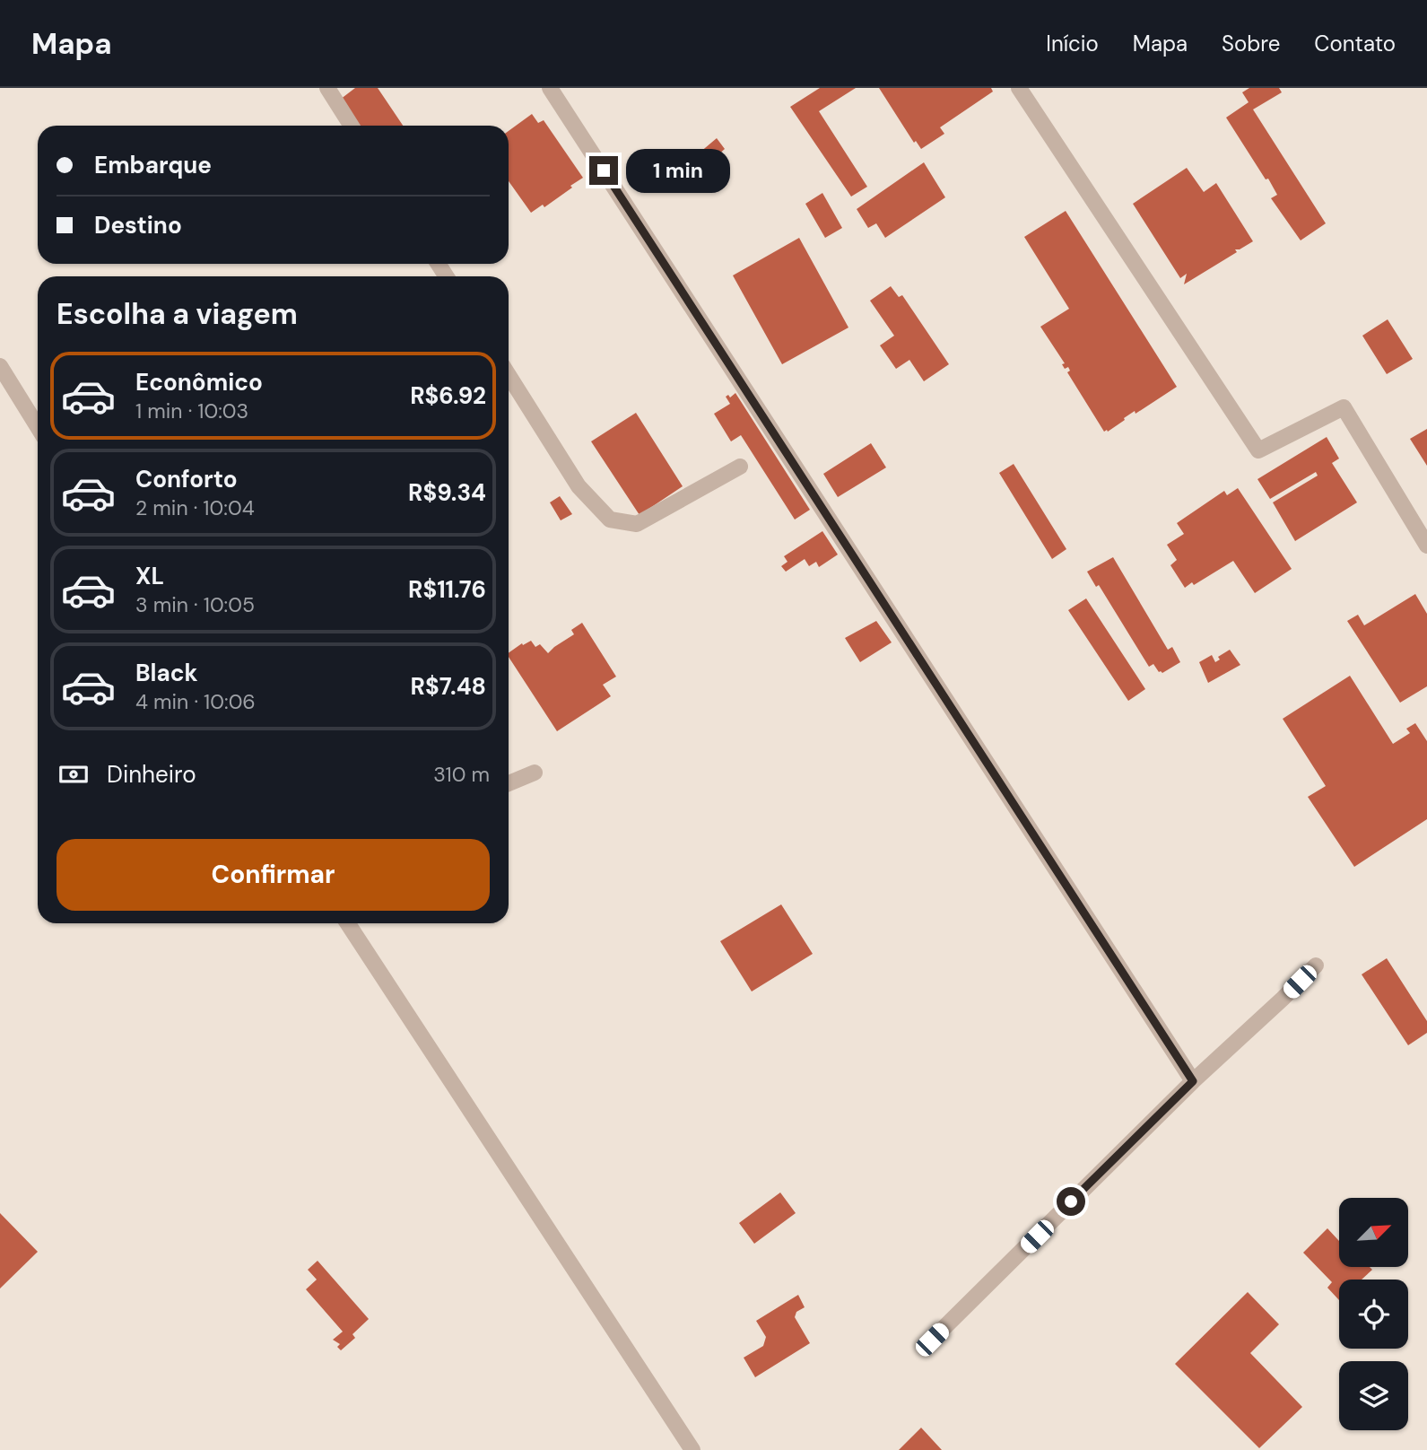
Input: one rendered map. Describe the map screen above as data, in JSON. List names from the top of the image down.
{
  "north": "top right",
  "page": {
    "header": "Mapa",
    "nav": [
      "Início",
      "Mapa",
      "Sobre",
      "Contato"
    ],
    "banner": ["Embarque", "Destino"],
    "bubble": "1 min",
    "heading": "Escolha a viagem",
    "list": [
      {
        "name": "Econômico",
        "note": "1 min · 10:03",
        "value": "R$6.92"
      },
      {
        "name": "Conforto",
        "note": "2 min · 10:04",
        "value": "R$9.34"
      },
      {
        "name": "XL",
        "note": "3 min · 10:05",
        "value": "R$11.76"
      },
      {
        "name": "Black",
        "note": "4 min · 10:06",
        "value": "R$7.48"
      }
    ],
    "pay": ["Dinheiro", "310 m"],
    "buttons": "Confirmar"
  }
}
